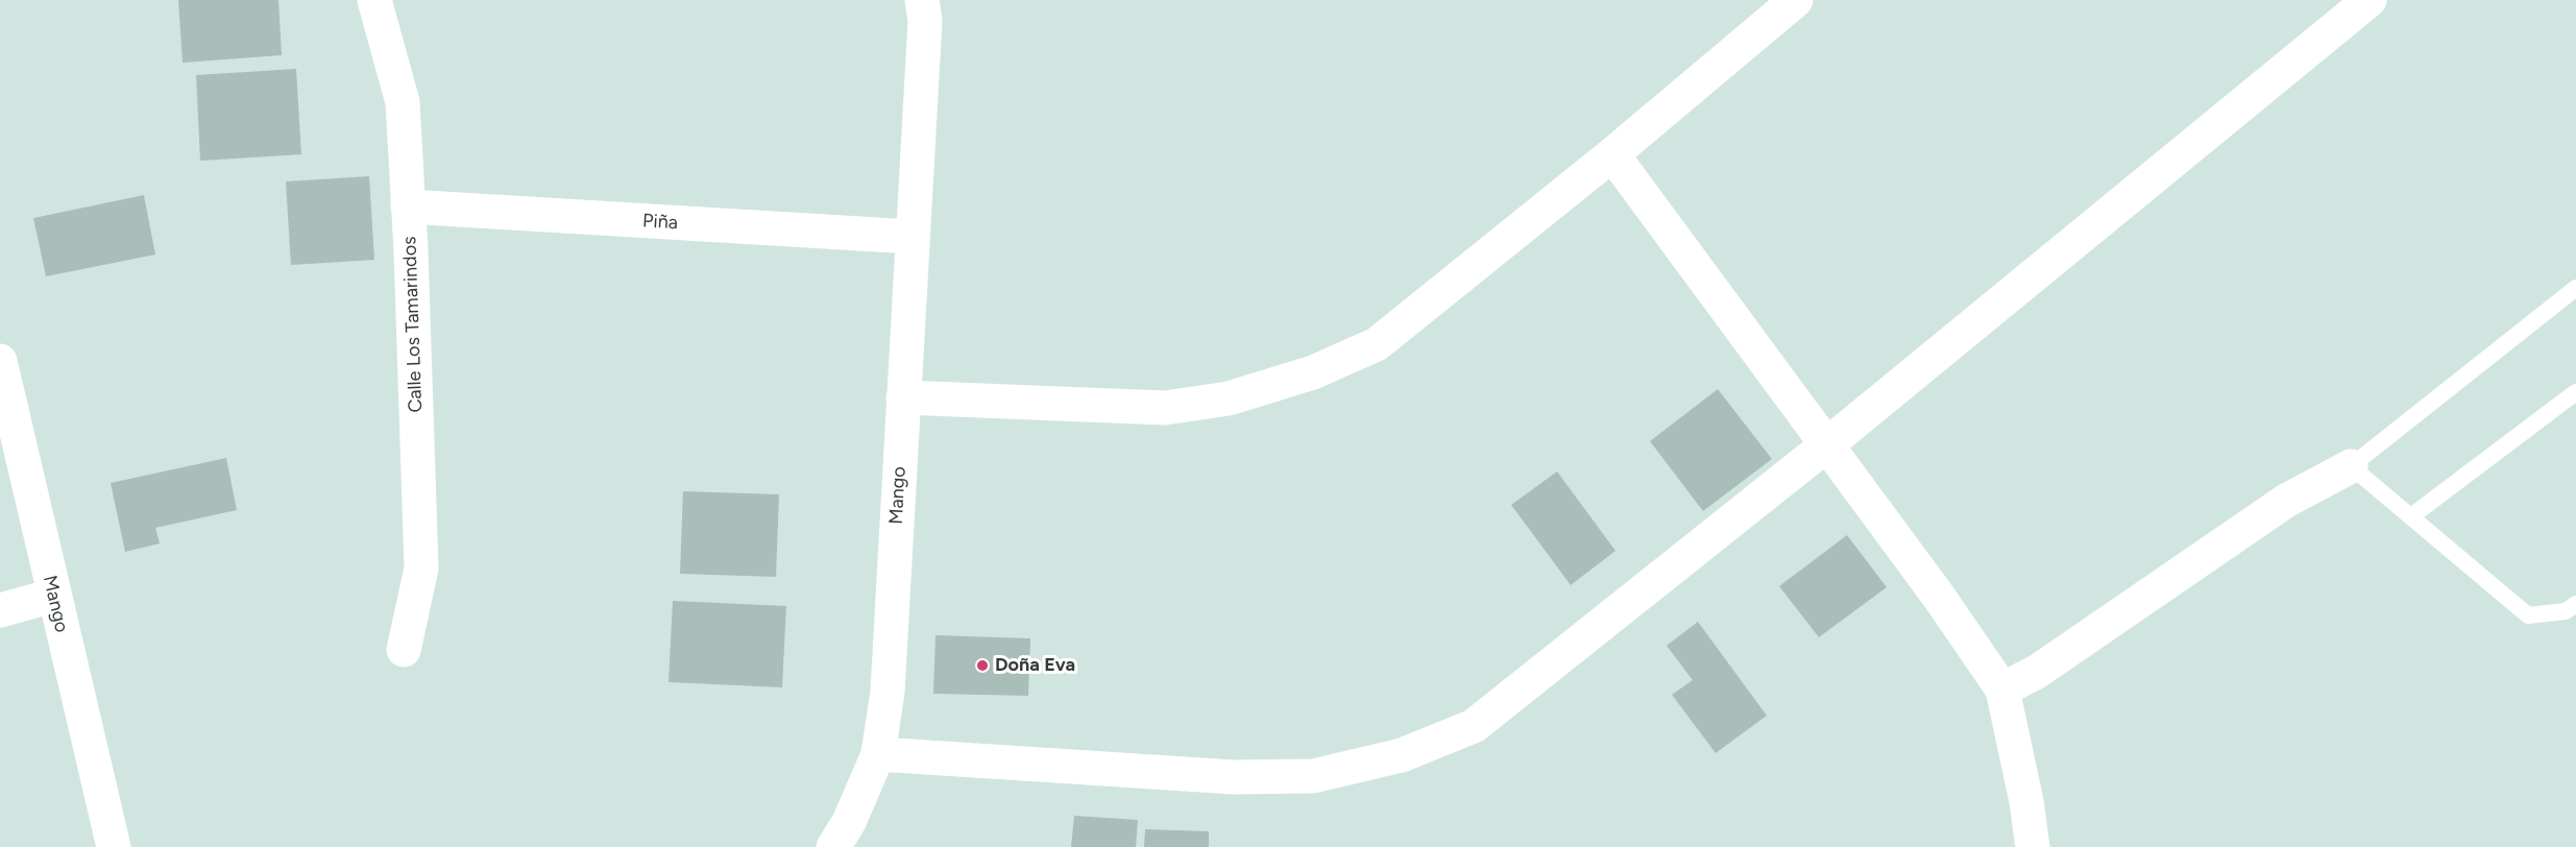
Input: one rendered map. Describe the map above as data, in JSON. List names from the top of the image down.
{
  "streets": {
    "street": ["Piña", "Calle Los Tamarindos", "Mango"]
  },
  "crossings": [
    ["Piña", "Calle Los Tamarindos"],
    ["Piña", "Mango"]
  ],
  "places": ["Doña Eva"]
}
